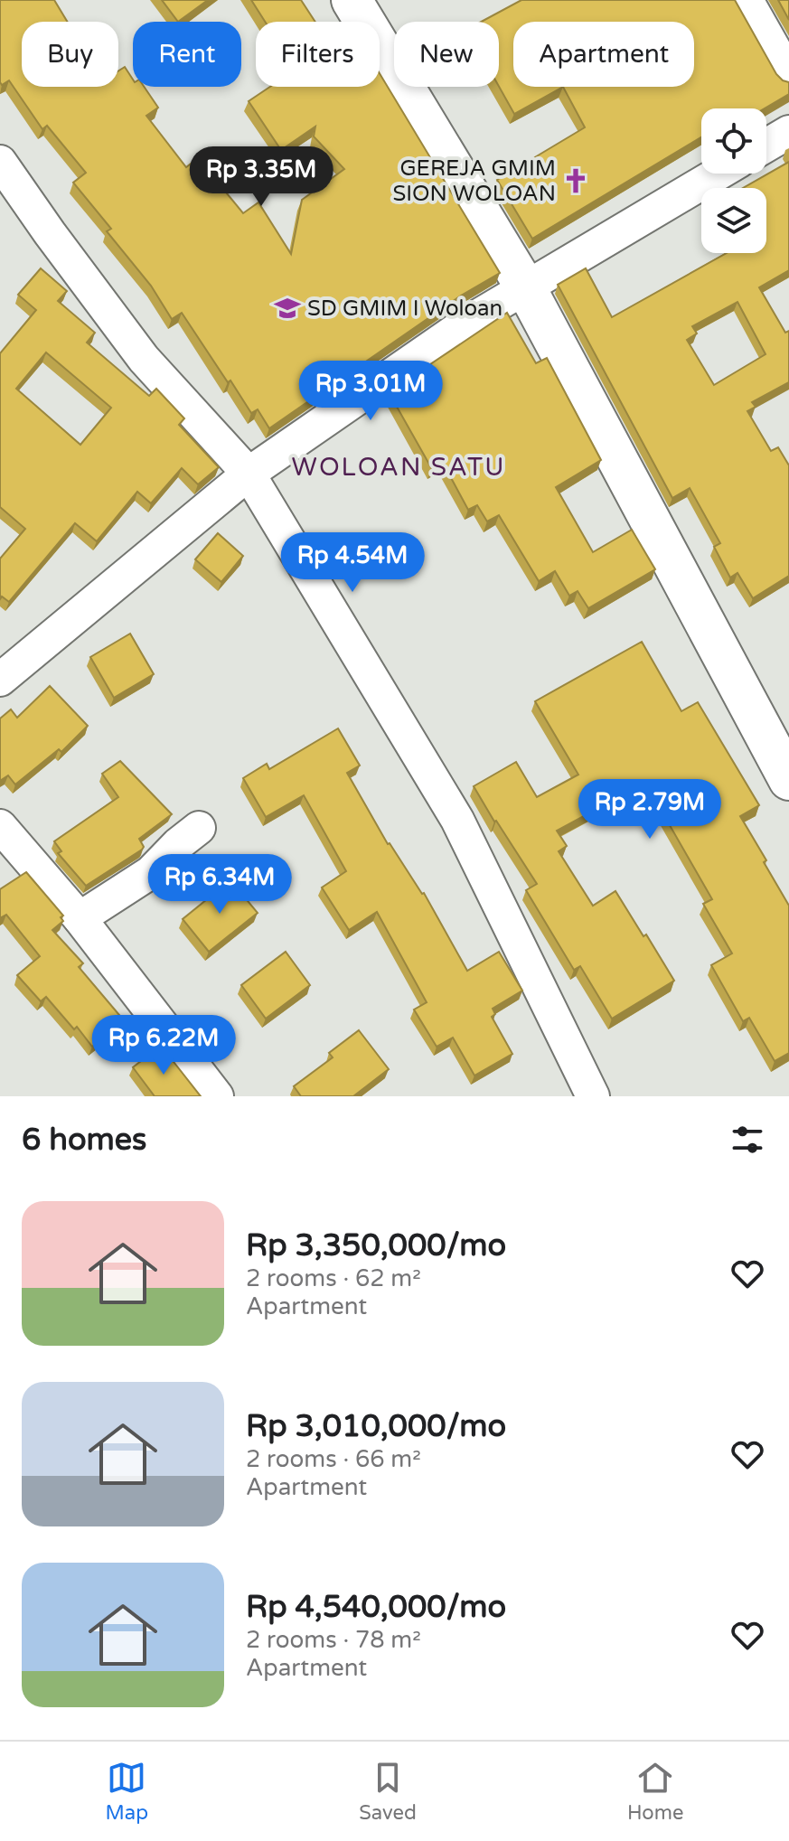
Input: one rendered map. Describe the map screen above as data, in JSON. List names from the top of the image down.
{
  "districts": ["WOLOAN SATU"],
  "places": {
    "church": ["GEREJA GMIM SION WOLOAN"],
    "school or university": ["SD GMIM I Woloan"]
  },
  "page": {
    "chip": [
      "Buy",
      "Rent",
      "Filters",
      "New",
      "Apartment"
    ],
    "price": [
      "Rp 3.35M",
      "Rp 3.01M",
      "Rp 4.54M",
      "Rp 2.79M",
      "Rp 6.34M",
      "Rp 6.22M"
    ],
    "heading": "6 homes",
    "list": [
      {
        "name": "Rp 3,350,000/mo",
        "note": "2 rooms · 62 m² · Apartment"
      },
      {
        "name": "Rp 3,010,000/mo",
        "note": "2 rooms · 66 m² · Apartment"
      },
      {
        "name": "Rp 4,540,000/mo",
        "note": "2 rooms · 78 m² · Apartment"
      }
    ],
    "tabs": ["Map", "Saved", "Home"]
  }
}
